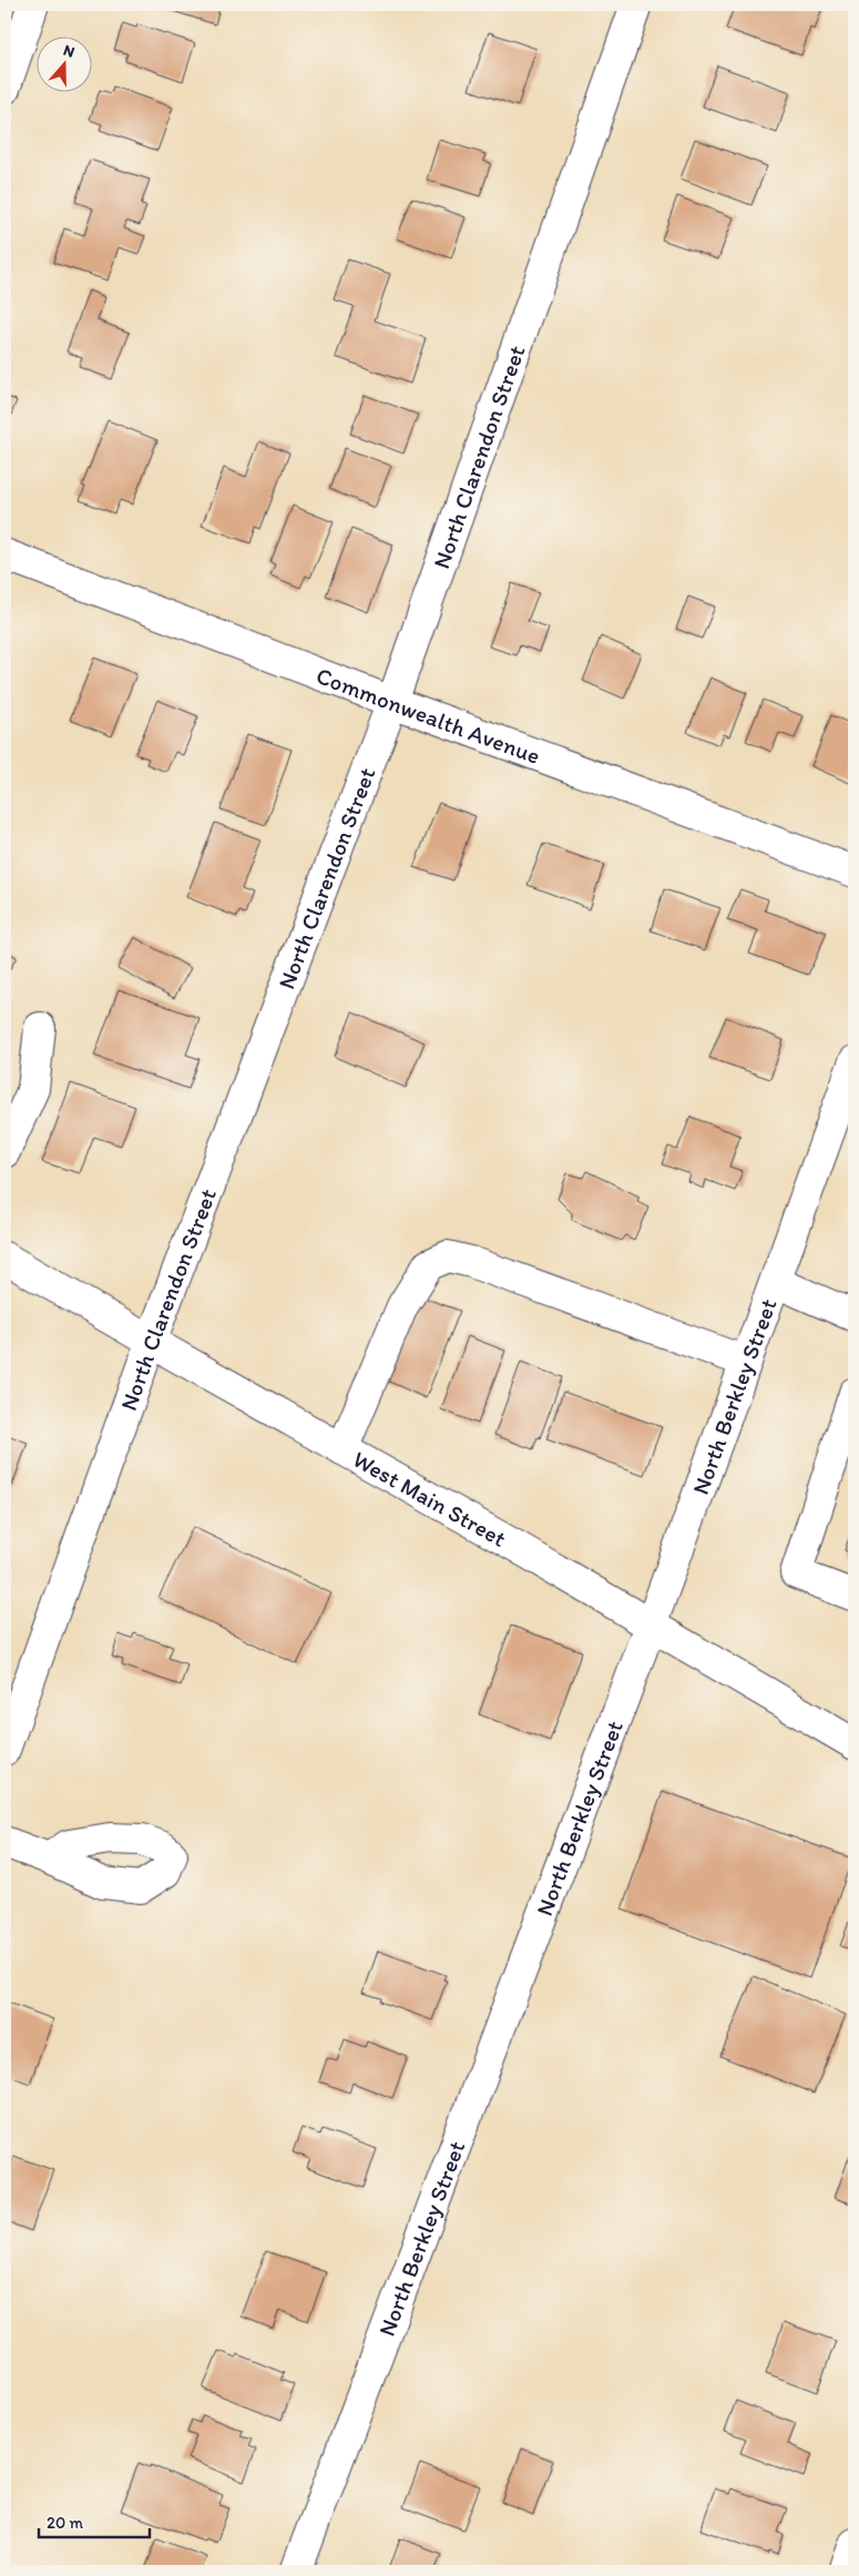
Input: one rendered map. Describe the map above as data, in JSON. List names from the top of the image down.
{
  "streets": {
    "street": [
      "North Clarendon Street",
      "Commonwealth Avenue",
      "North Berkley Street",
      "West Main Street"
    ]
  },
  "crossings": [
    ["North Clarendon Street", "Commonwealth Avenue"],
    ["North Clarendon Street", "West Main Street"],
    ["North Berkley Street", "West Main Street"]
  ],
  "scale_bar": "20 m",
  "north": "top"
}
